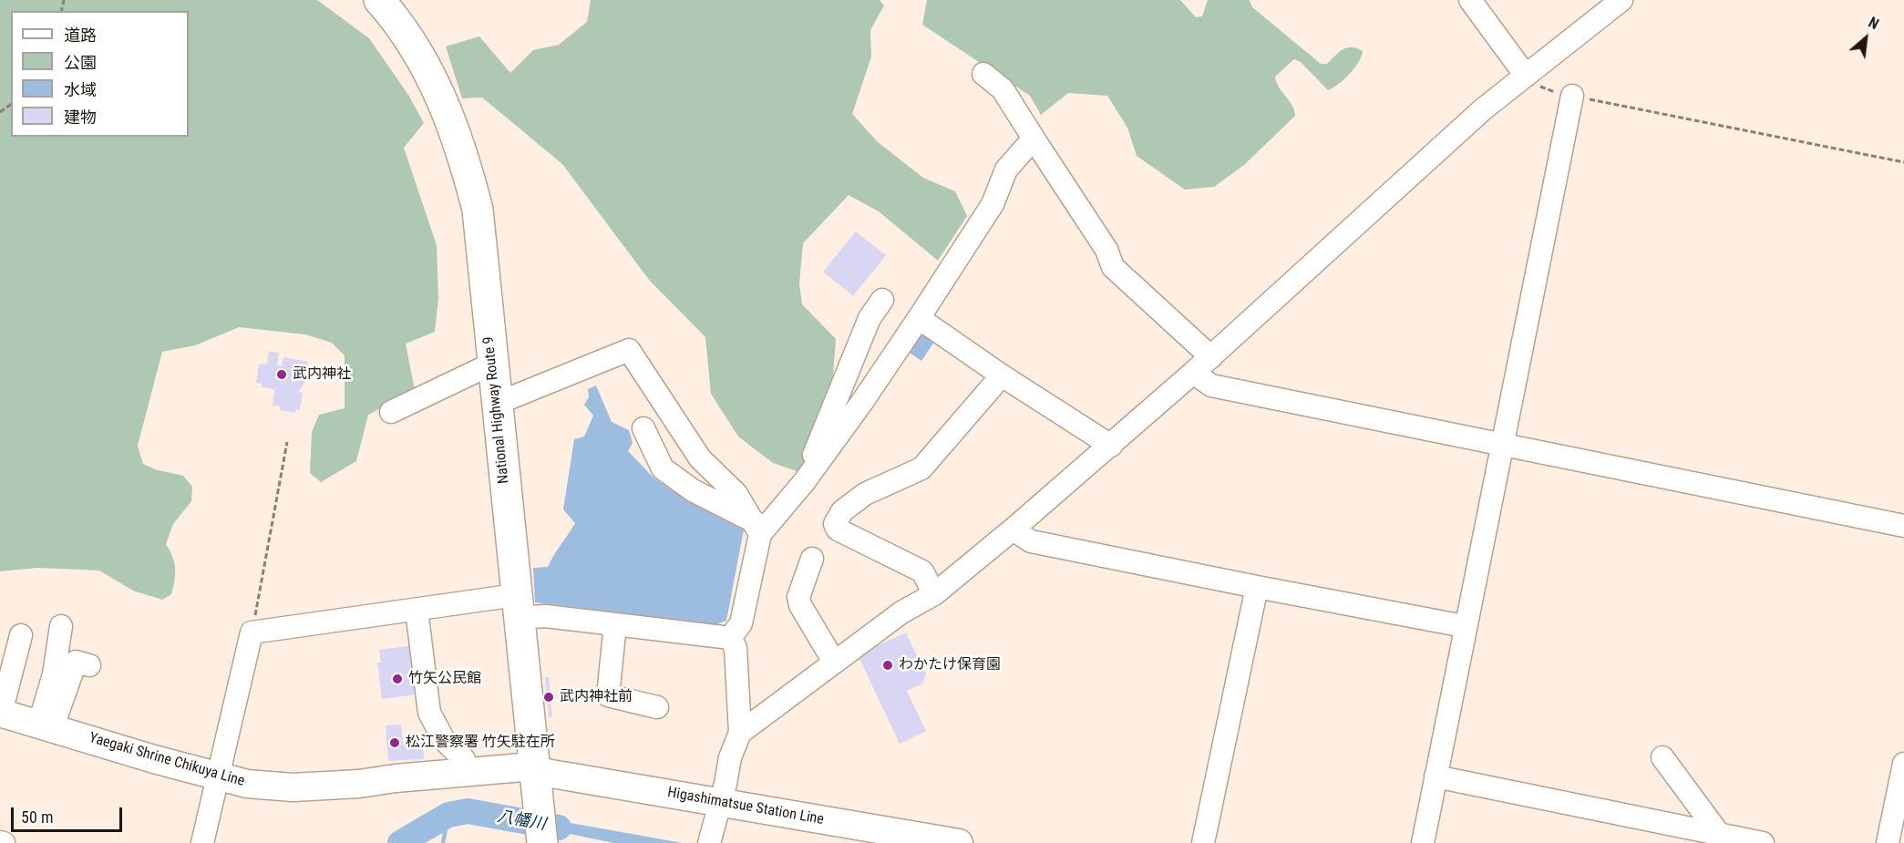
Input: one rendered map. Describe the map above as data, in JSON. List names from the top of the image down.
{
  "streets": {
    "highway": ["National Highway Route 9"],
    "main road": ["Yaegaki Shrine Chikuya Line", "Higashimatsue Station Line"]
  },
  "crossings": [
    ["National Highway Route 9", "Yaegaki Shrine Chikuya Line"],
    ["National Highway Route 9", "Higashimatsue Station Line"],
    ["Yaegaki Shrine Chikuya Line", "Higashimatsue Station Line"]
  ],
  "water": ["八幡川"],
  "places": [
    "武内神社",
    "わかたけ保育園",
    "竹矢公民館",
    "武内神社前",
    "松江警察署 竹矢駐在所"
  ],
  "legend": [
    "道路",
    "公園",
    "水域",
    "建物"
  ],
  "scale_bar": "50 m",
  "north": "top right"
}
